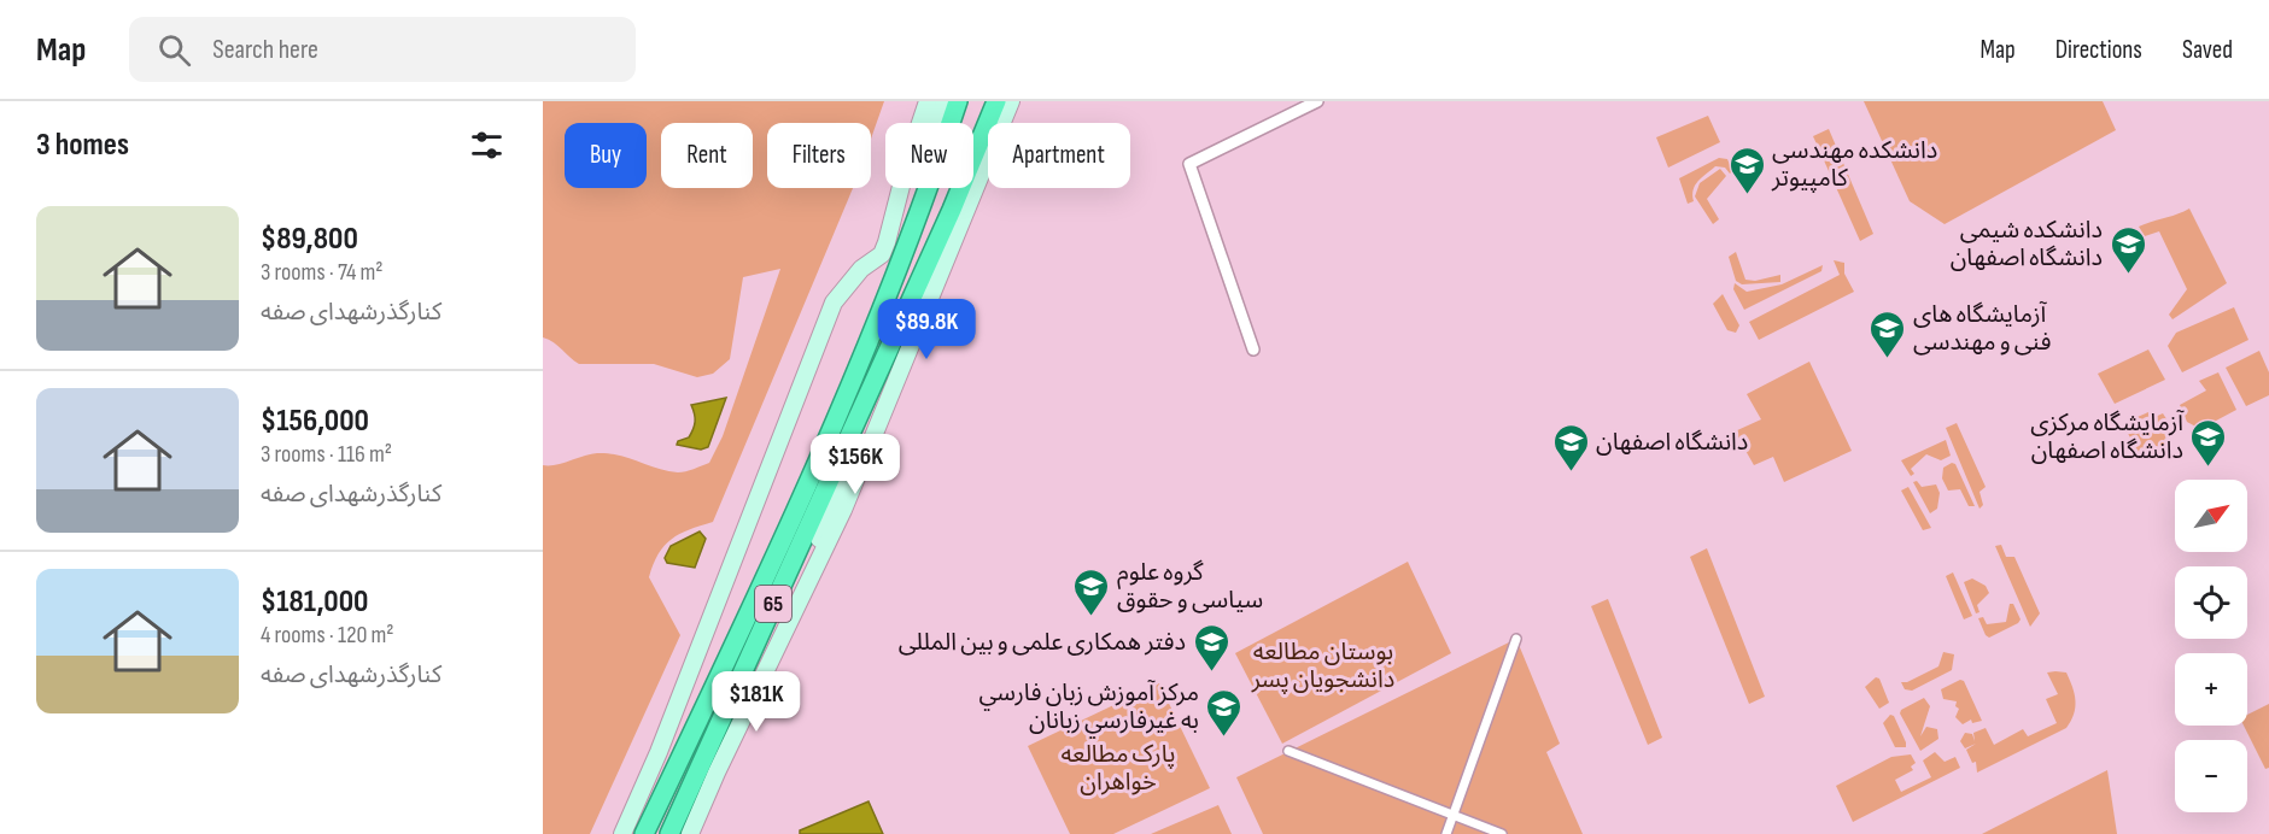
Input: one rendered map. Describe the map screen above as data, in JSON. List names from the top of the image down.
{
  "streets": {
    "highway": ["65"]
  },
  "parks": ["بوستان مطالعه دانشجویان پسر", "پارک مطالعه خواهران"],
  "places": {
    "school or university": [
      "دانشکده مهندسی کامپیوتر",
      "دانشکده شیمی دانشگاه اصفهان",
      "آزمایشگاه های فنی و مهندسی",
      "آزمایشگاه مرکزی دانشگاه اصفهان",
      "دانشگاه اصفهان",
      "گروه علوم سیاسی و حقوق",
      "دفتر همکاری علمی و بین المللی",
      "مرکز آموزش زبان فارسي به غيرفارسي زبانان"
    ]
  },
  "north": "top right",
  "page": {
    "header": "Map",
    "search": "Search here",
    "nav": ["Map", "Directions", "Saved"],
    "heading": "3 homes",
    "chip": [
      "Buy",
      "Rent",
      "Filters",
      "New",
      "Apartment"
    ],
    "list": [
      {
        "name": "$89,800",
        "note": "3 rooms · 74 m² · کنارگذرشهدای صفه"
      },
      {
        "name": "$156,000",
        "note": "3 rooms · 116 m² · کنارگذرشهدای صفه"
      },
      {
        "name": "$181,000",
        "note": "4 rooms · 120 m² · کنارگذرشهدای صفه"
      }
    ],
    "price": ["$89.8K", "$156K", "$181K"],
    "map_buttons": ["+", "−"]
  }
}
